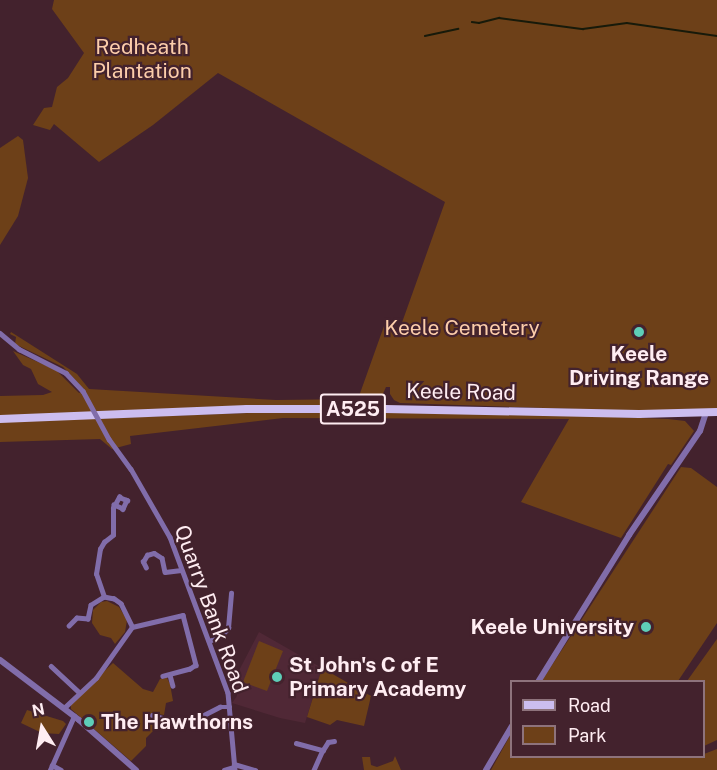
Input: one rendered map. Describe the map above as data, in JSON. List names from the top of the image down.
{
  "streets": {
    "main road": ["Keele Road", "A525"],
    "street": ["Quarry Bank Road"]
  },
  "parks": ["Redheath Plantation", "Keele Cemetery"],
  "places": [
    "Keele Driving Range",
    "Keele University",
    "St John's C of E Primary Academy",
    "The Hawthorns"
  ],
  "legend": ["Road", "Park"],
  "north": "top"
}
